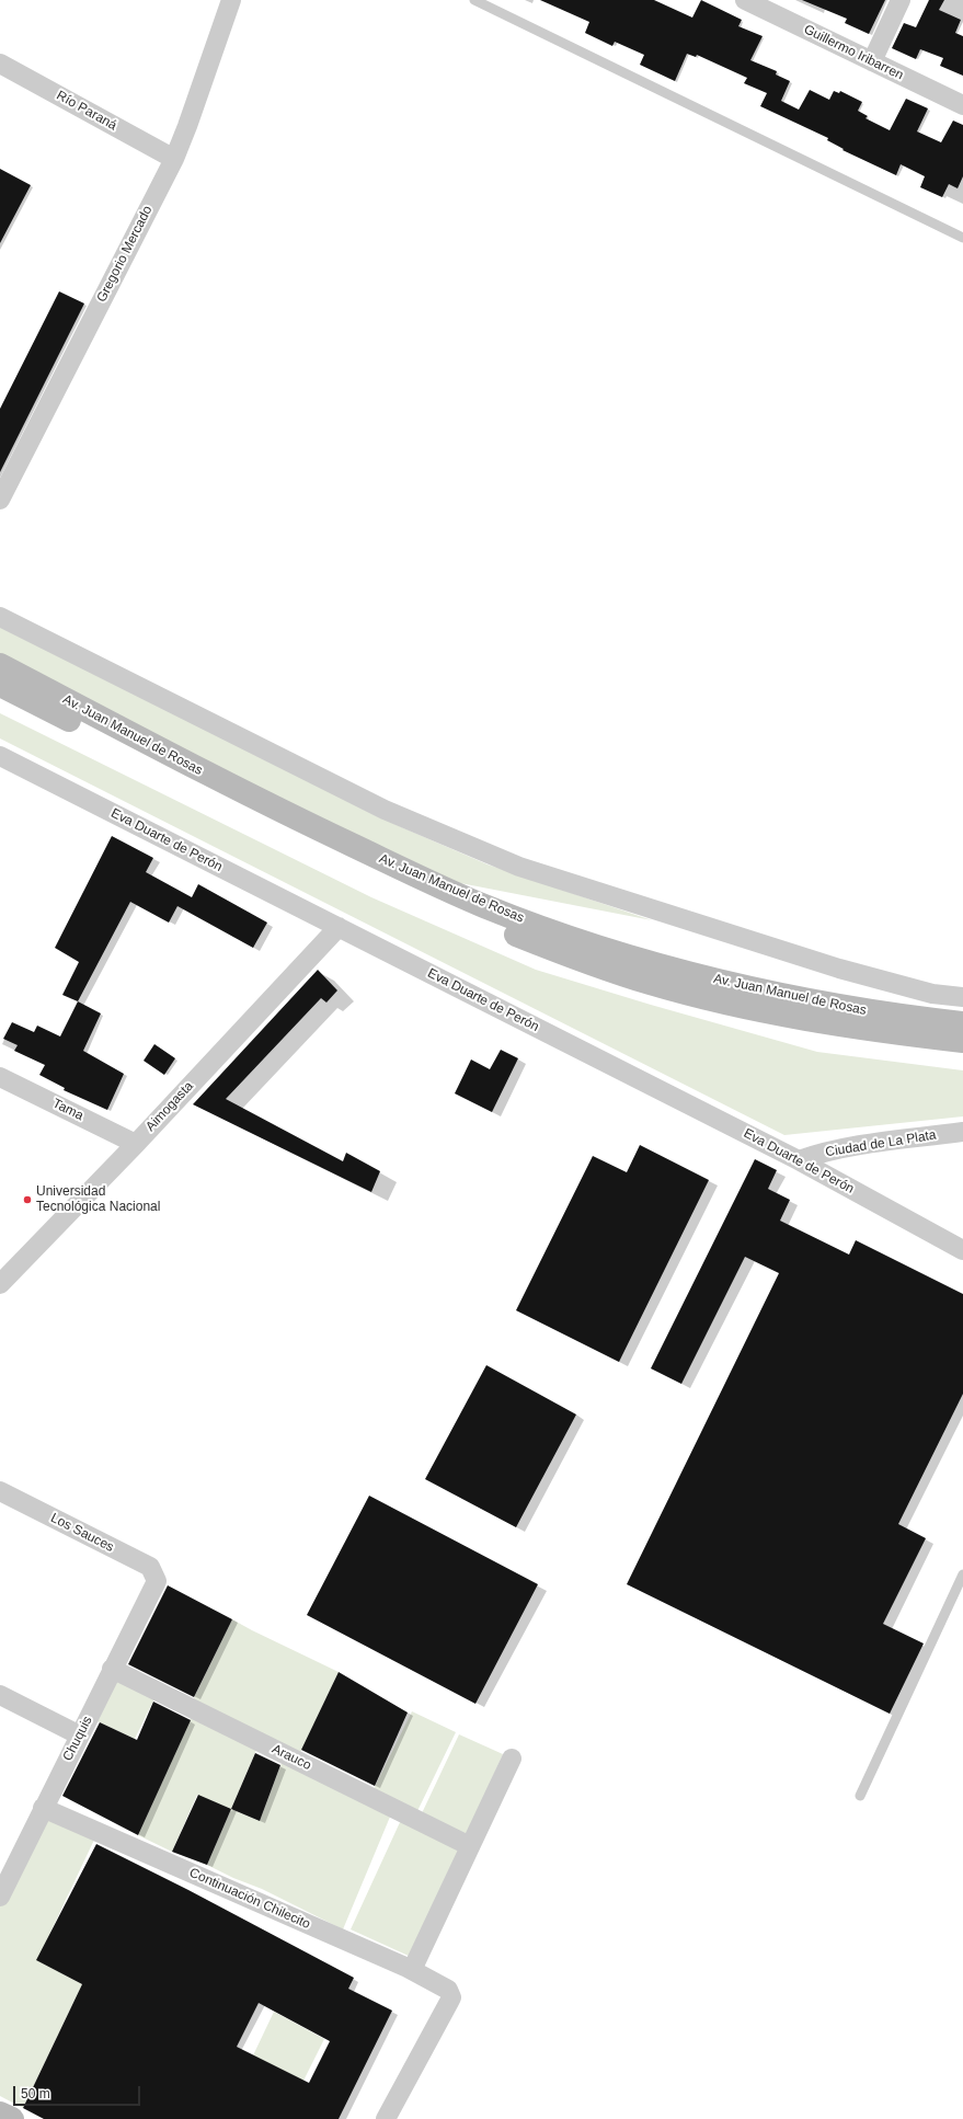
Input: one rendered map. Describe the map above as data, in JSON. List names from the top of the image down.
{
  "streets": {
    "main road": ["Av. Juan Manuel de Rosas"],
    "street": [
      "Guillermo Iribarren",
      "Río Paraná",
      "Gregorio Mercado",
      "Eva Duarte de Perón",
      "Aimogasta",
      "Tama",
      "Ciudad de La Plata",
      "Los Sauces",
      "Chuquis",
      "Arauco",
      "Continuación Chilecito"
    ]
  },
  "crossings": [
    ["Río Paraná", "Gregorio Mercado"],
    ["Eva Duarte de Perón", "Aimogasta"],
    ["Eva Duarte de Perón", "Ciudad de La Plata"],
    ["Aimogasta", "Tama"],
    ["Los Sauces", "Chuquis"],
    ["Chuquis", "Arauco"],
    ["Chuquis", "Continuación Chilecito"]
  ],
  "places": ["Universidad Tecnológica Nacional"],
  "scale_bar": "50 m"
}
